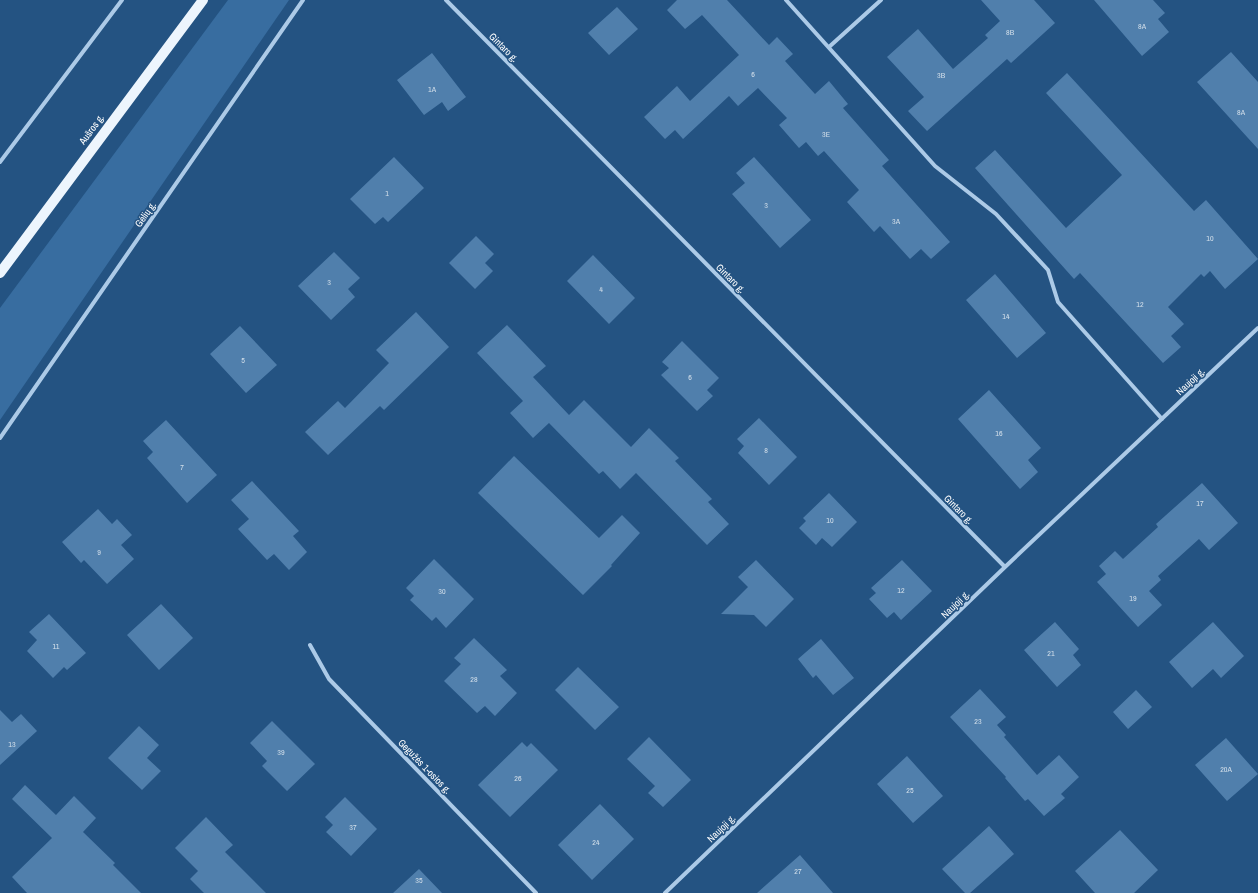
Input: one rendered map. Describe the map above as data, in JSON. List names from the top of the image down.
{
  "streets": {
    "main road": ["Aušros g."],
    "street": [
      "Gintaro g.",
      "Gėlių g.",
      "Naujoji g.",
      "Gegužės 1-osios g."
    ]
  },
  "crossings": [
    ["Gintaro g.", "Naujoji g."]
  ],
  "house_numbers": [
    "8A",
    "8B",
    "6",
    "3B",
    "1A",
    "8A",
    "3E",
    "1",
    "3",
    "3A",
    "10",
    "3",
    "4",
    "12",
    "14",
    "5",
    "6",
    "16",
    "8",
    "7",
    "17",
    "10",
    "9",
    "12",
    "30",
    "19",
    "11",
    "21",
    "28",
    "23",
    "13",
    "39",
    "20A",
    "26",
    "25",
    "37",
    "24",
    "27",
    "35"
  ]
}
